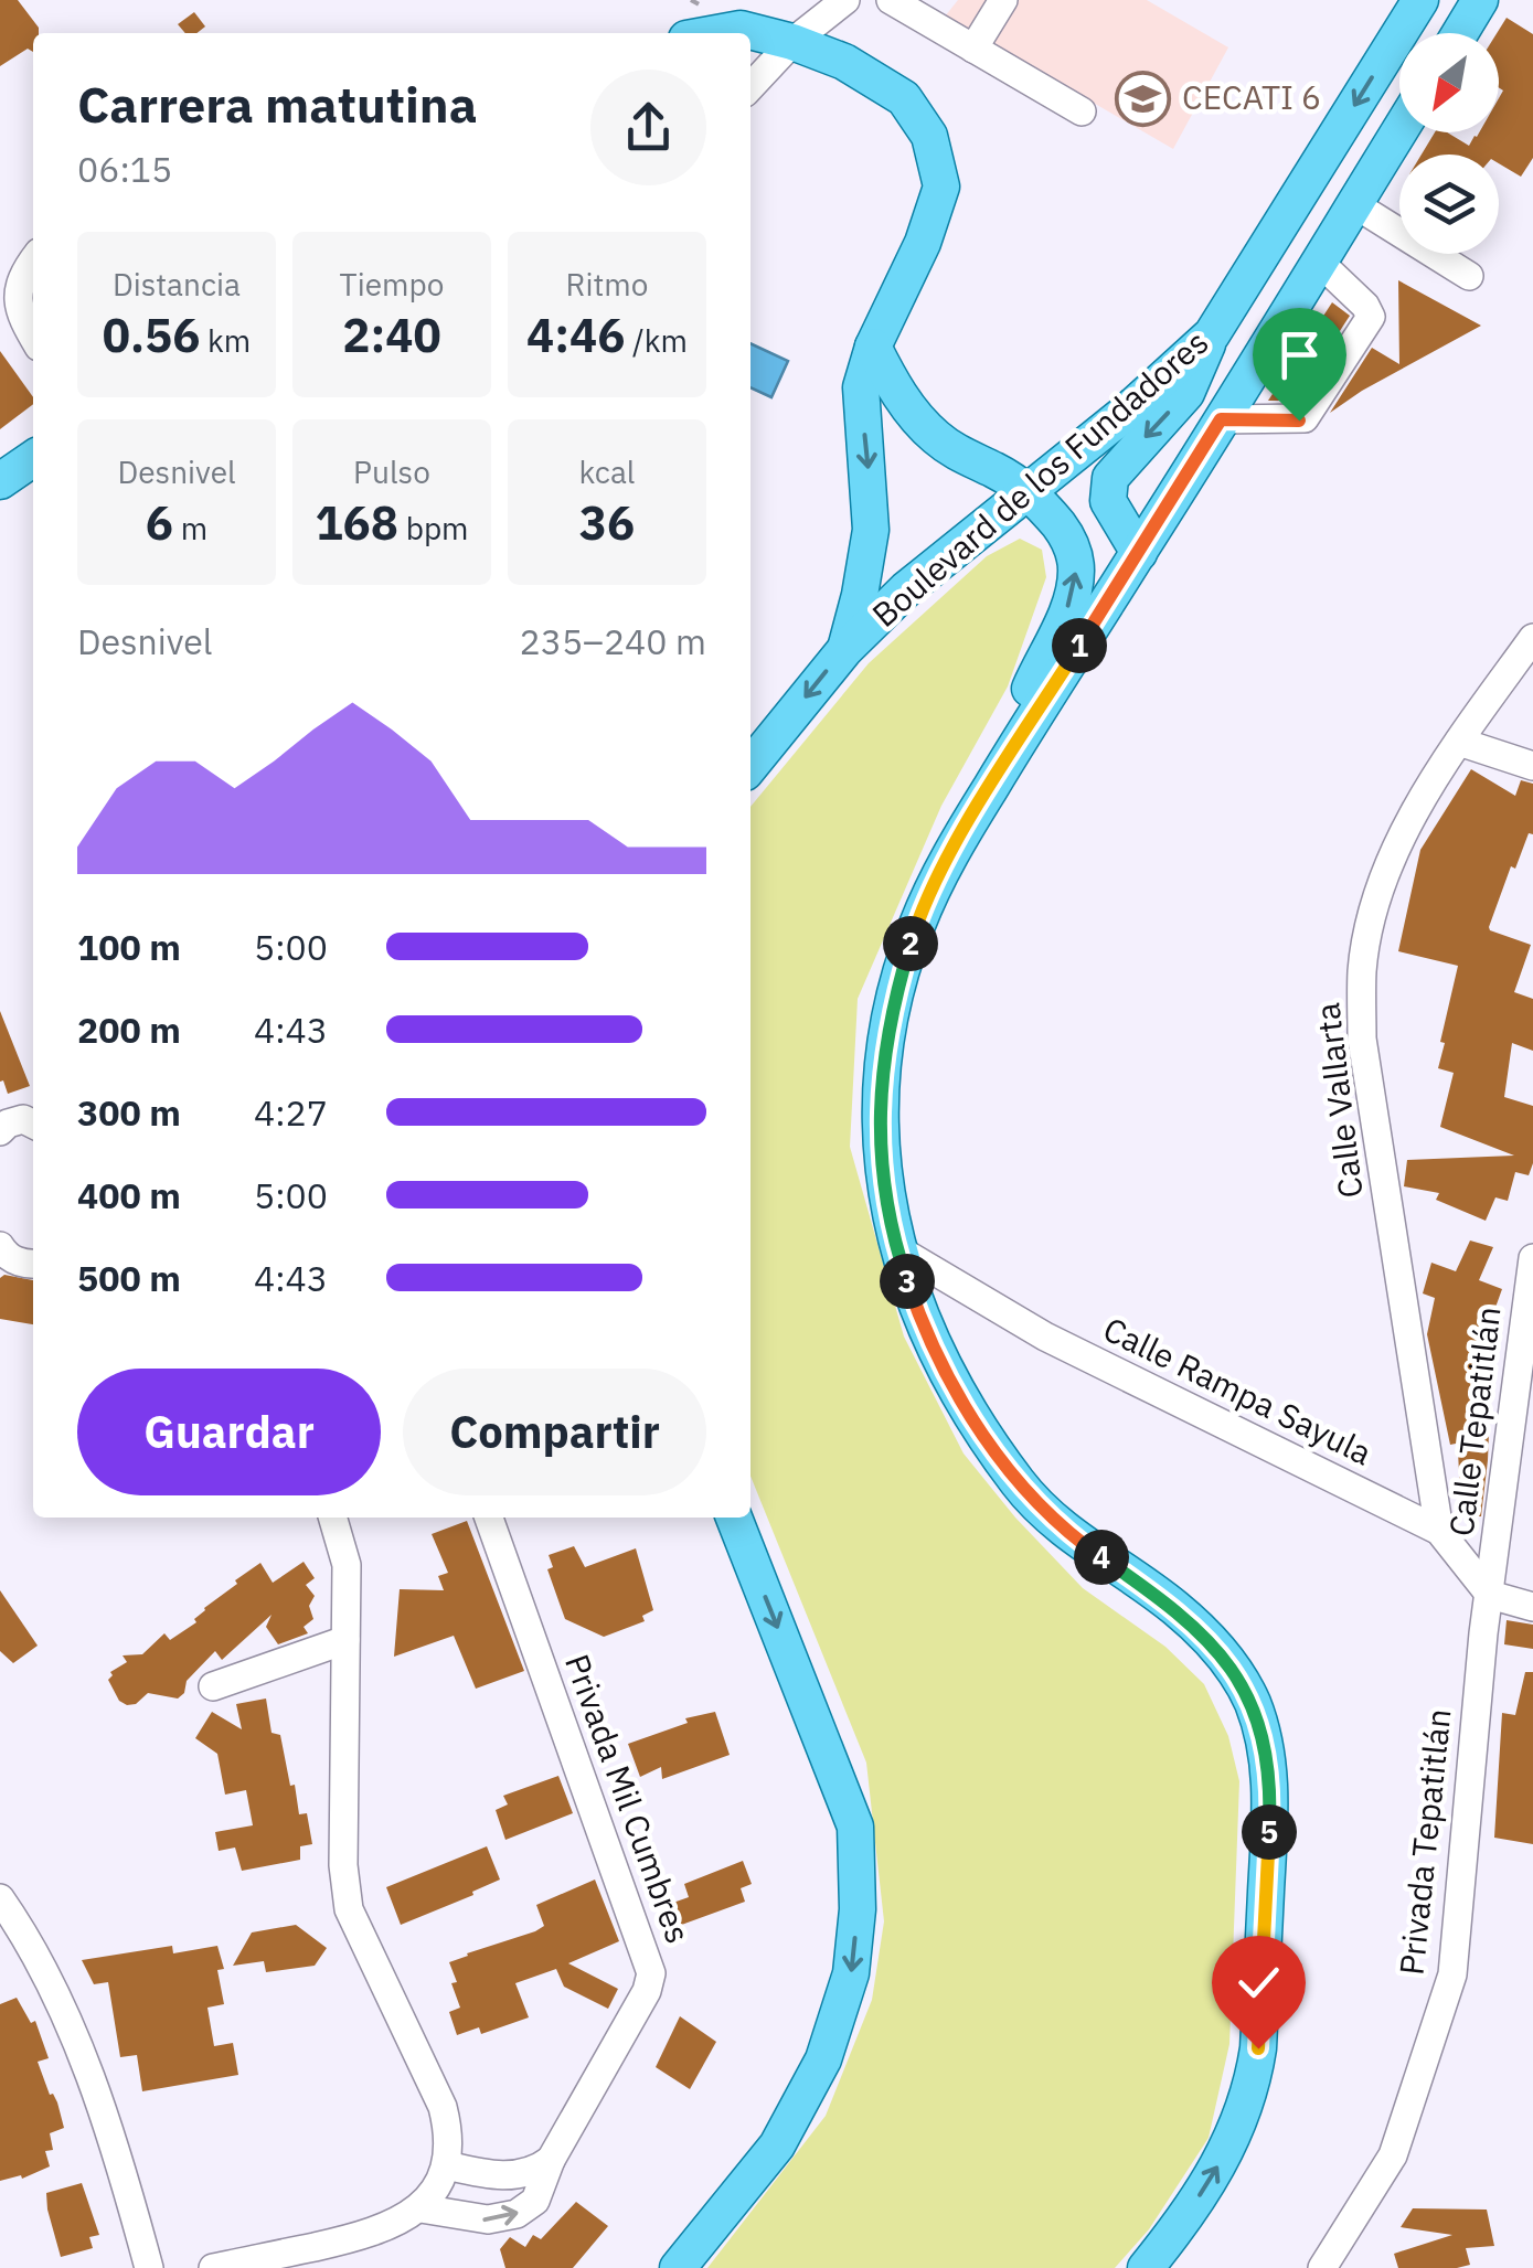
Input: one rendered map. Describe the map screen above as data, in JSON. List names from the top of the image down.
{
  "streets": {
    "main road": ["Boulevard de los Fundadores"],
    "street": [
      "Calle Vallarta",
      "Calle Rampa Sayula",
      "Calle Tepatitlán",
      "Privada Mil Cumbres",
      "Privada Tepatitlán"
    ]
  },
  "crossings": [
    ["Boulevard de los Fundadores", "Calle Rampa Sayula"],
    ["Calle Vallarta", "Calle Rampa Sayula"],
    ["Calle Rampa Sayula", "Calle Tepatitlán"],
    ["Calle Rampa Sayula", "Privada Tepatitlán"],
    ["Calle Tepatitlán", "Privada Tepatitlán"]
  ],
  "places": {
    "school or university": ["CECATI 6"]
  },
  "north": "bottom left",
  "page": {
    "heading": ["Carrera matutina", "06:15"],
    "stats": [
      ["Distancia", "0.56 km"],
      ["Tiempo", "2:40"],
      ["Ritmo", "4:46 /km"],
      ["Desnivel", "6 m"],
      ["Pulso", "168 bpm"],
      ["kcal", "36"]
    ],
    "chart": ["Desnivel", "235–240 m"],
    "pins": [
      "1",
      "2",
      "3",
      "4",
      "5"
    ],
    "list": [
      {
        "name": "100 m",
        "note": "5:00"
      },
      {
        "name": "200 m",
        "note": "4:43"
      },
      {
        "name": "300 m",
        "note": "4:27"
      },
      {
        "name": "400 m",
        "note": "5:00"
      },
      {
        "name": "500 m",
        "note": "4:43"
      }
    ],
    "buttons": ["Guardar", "Compartir"]
  }
}
